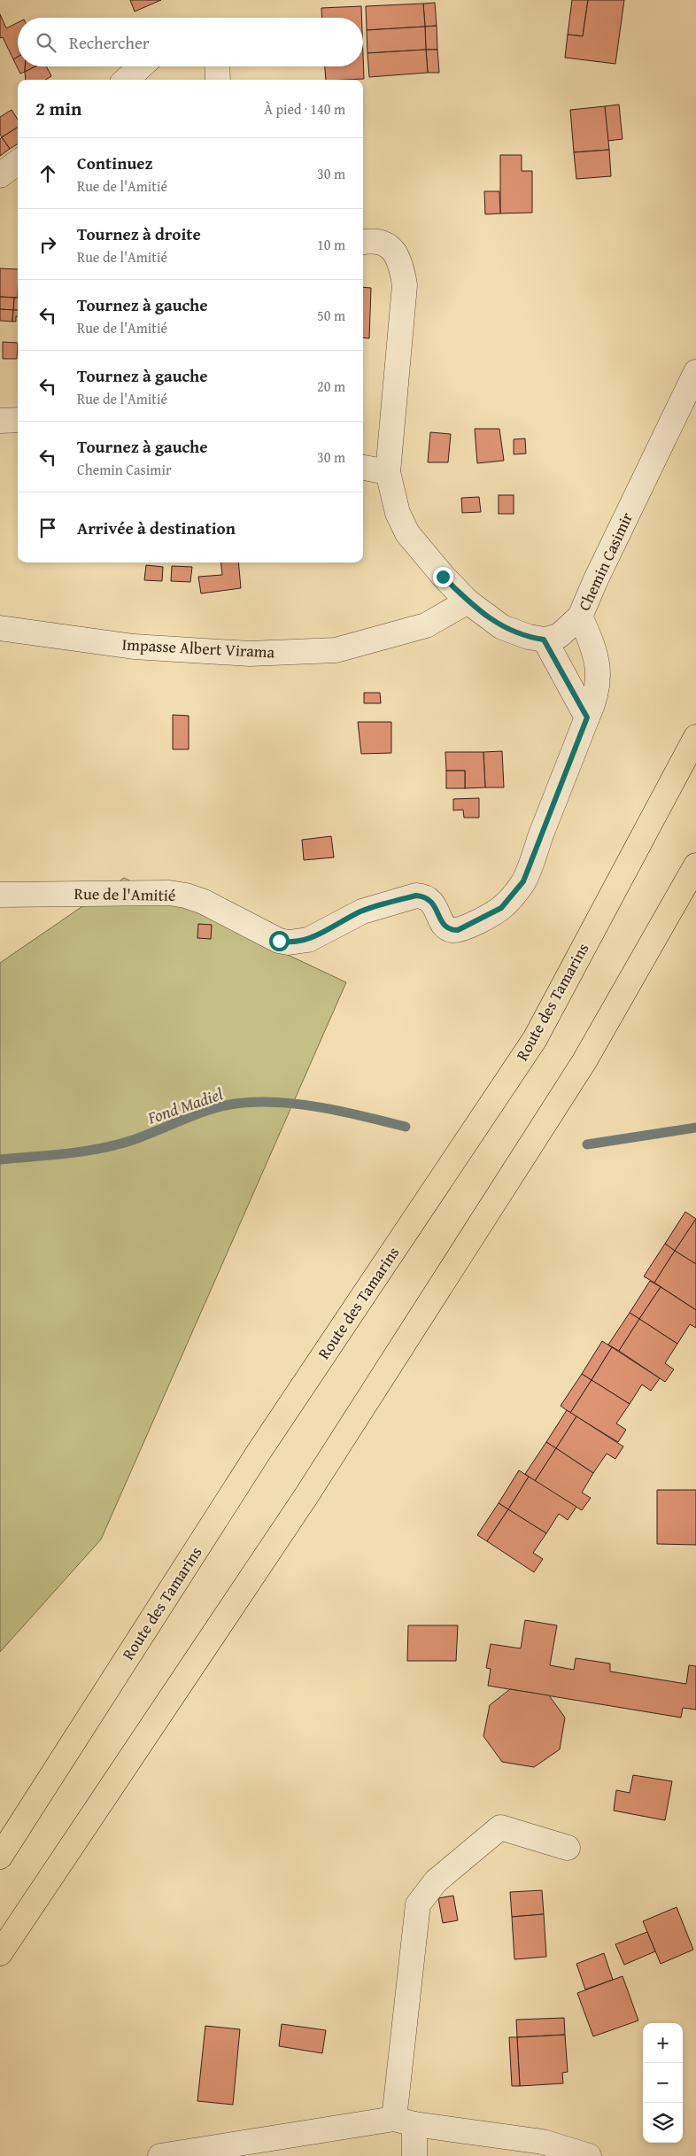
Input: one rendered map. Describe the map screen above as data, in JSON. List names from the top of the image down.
{
  "streets": {
    "highway": ["Route des Tamarins"],
    "street": ["Chemin Casimir", "Impasse Albert Virama", "Rue de l'Amitié"]
  },
  "crossings": [
    ["Chemin Casimir", "Rue de l'Amitié"]
  ],
  "water": ["Fond Madiel"],
  "page": {
    "search": "Rechercher",
    "heading": ["2 min", "À pied · 140 m"],
    "list": [
      ["Continuez", "Rue de l'Amitié", "30 m"],
      ["Tournez à droite", "Rue de l'Amitié", "10 m"],
      ["Tournez à gauche", "Rue de l'Amitié", "50 m"],
      ["Tournez à gauche", "Rue de l'Amitié", "20 m"],
      ["Tournez à gauche", "Chemin Casimir", "30 m"],
      "Arrivée à destination"
    ],
    "map_buttons": ["+", "−"]
  }
}
